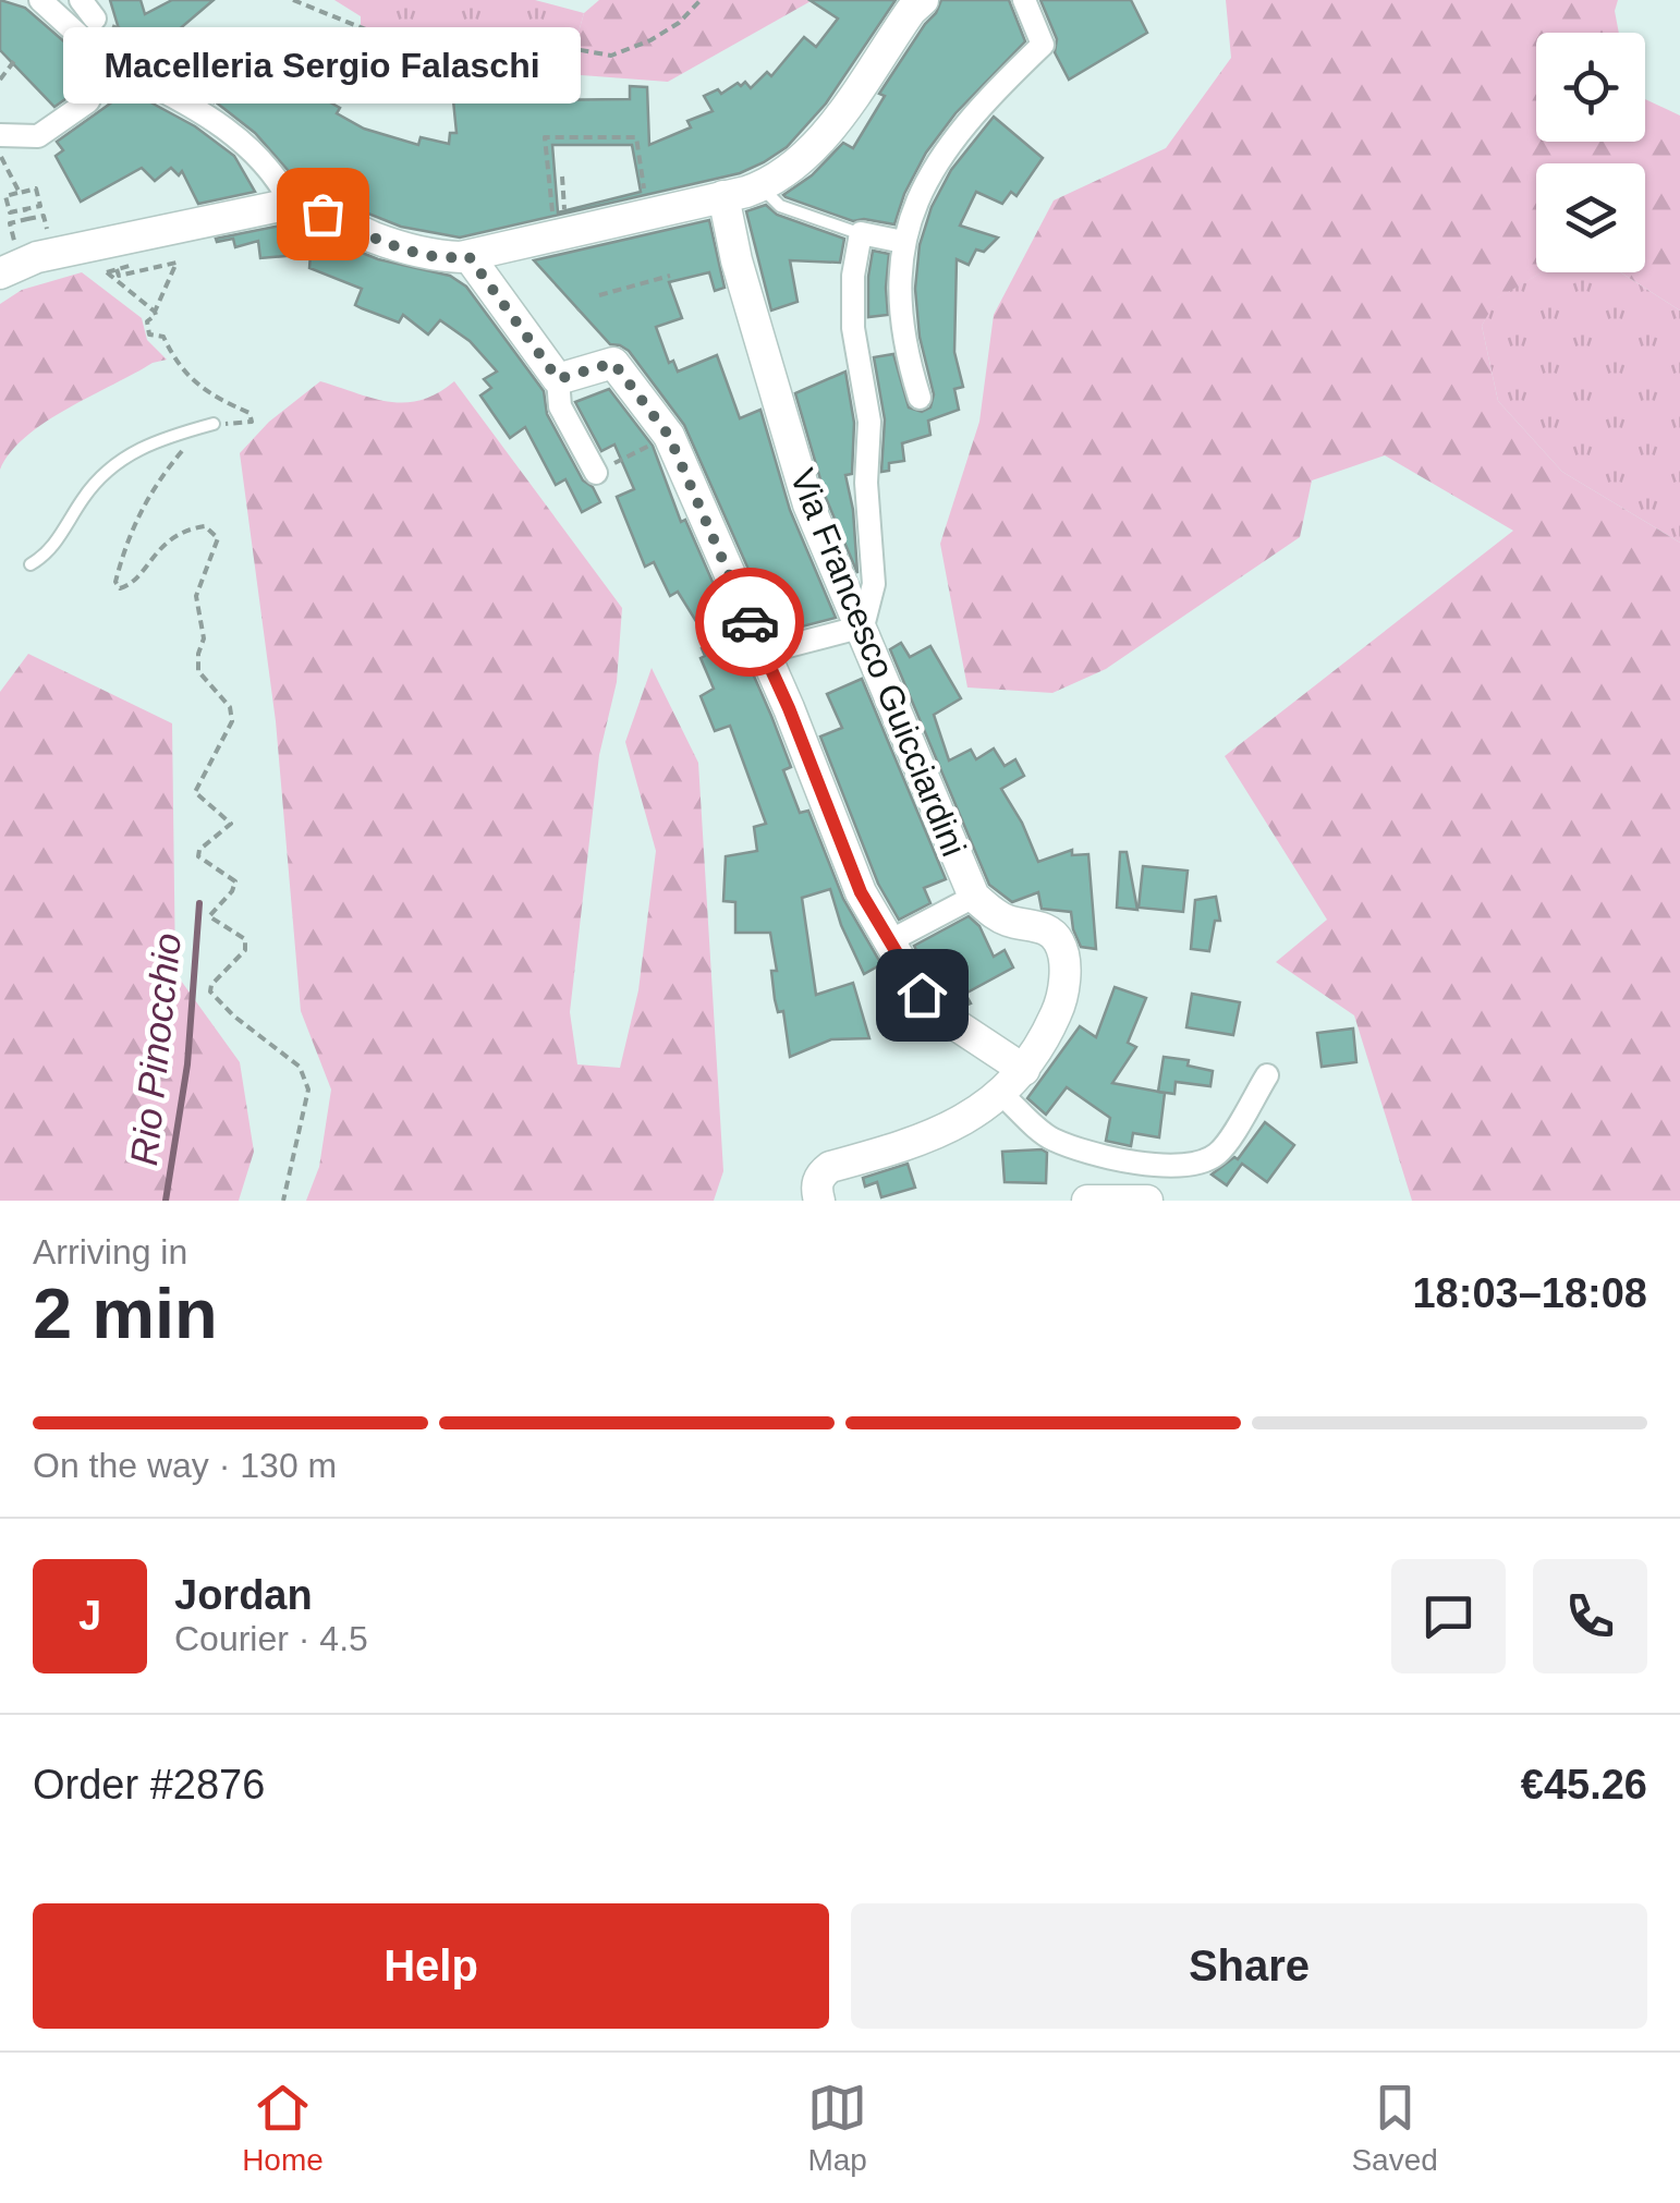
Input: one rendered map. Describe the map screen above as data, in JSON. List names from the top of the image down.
{
  "streets": {
    "main road": ["Via Francesco Guicciardini"]
  },
  "water": ["Rio Pinocchio"],
  "places": ["Macelleria Sergio Falaschi"],
  "page": {
    "bubble": "Macelleria Sergio Falaschi",
    "heading": ["2 min", "Arriving in", "18:03–18:08"],
    "panel": [
      "Jordan",
      "Courier · 4.5",
      "Order #2876",
      "€45.26"
    ],
    "bar": "On the way · 130 m",
    "round": "J",
    "buttons": ["Help", "Share"],
    "tabs": ["Home", "Map", "Saved"]
  }
}
